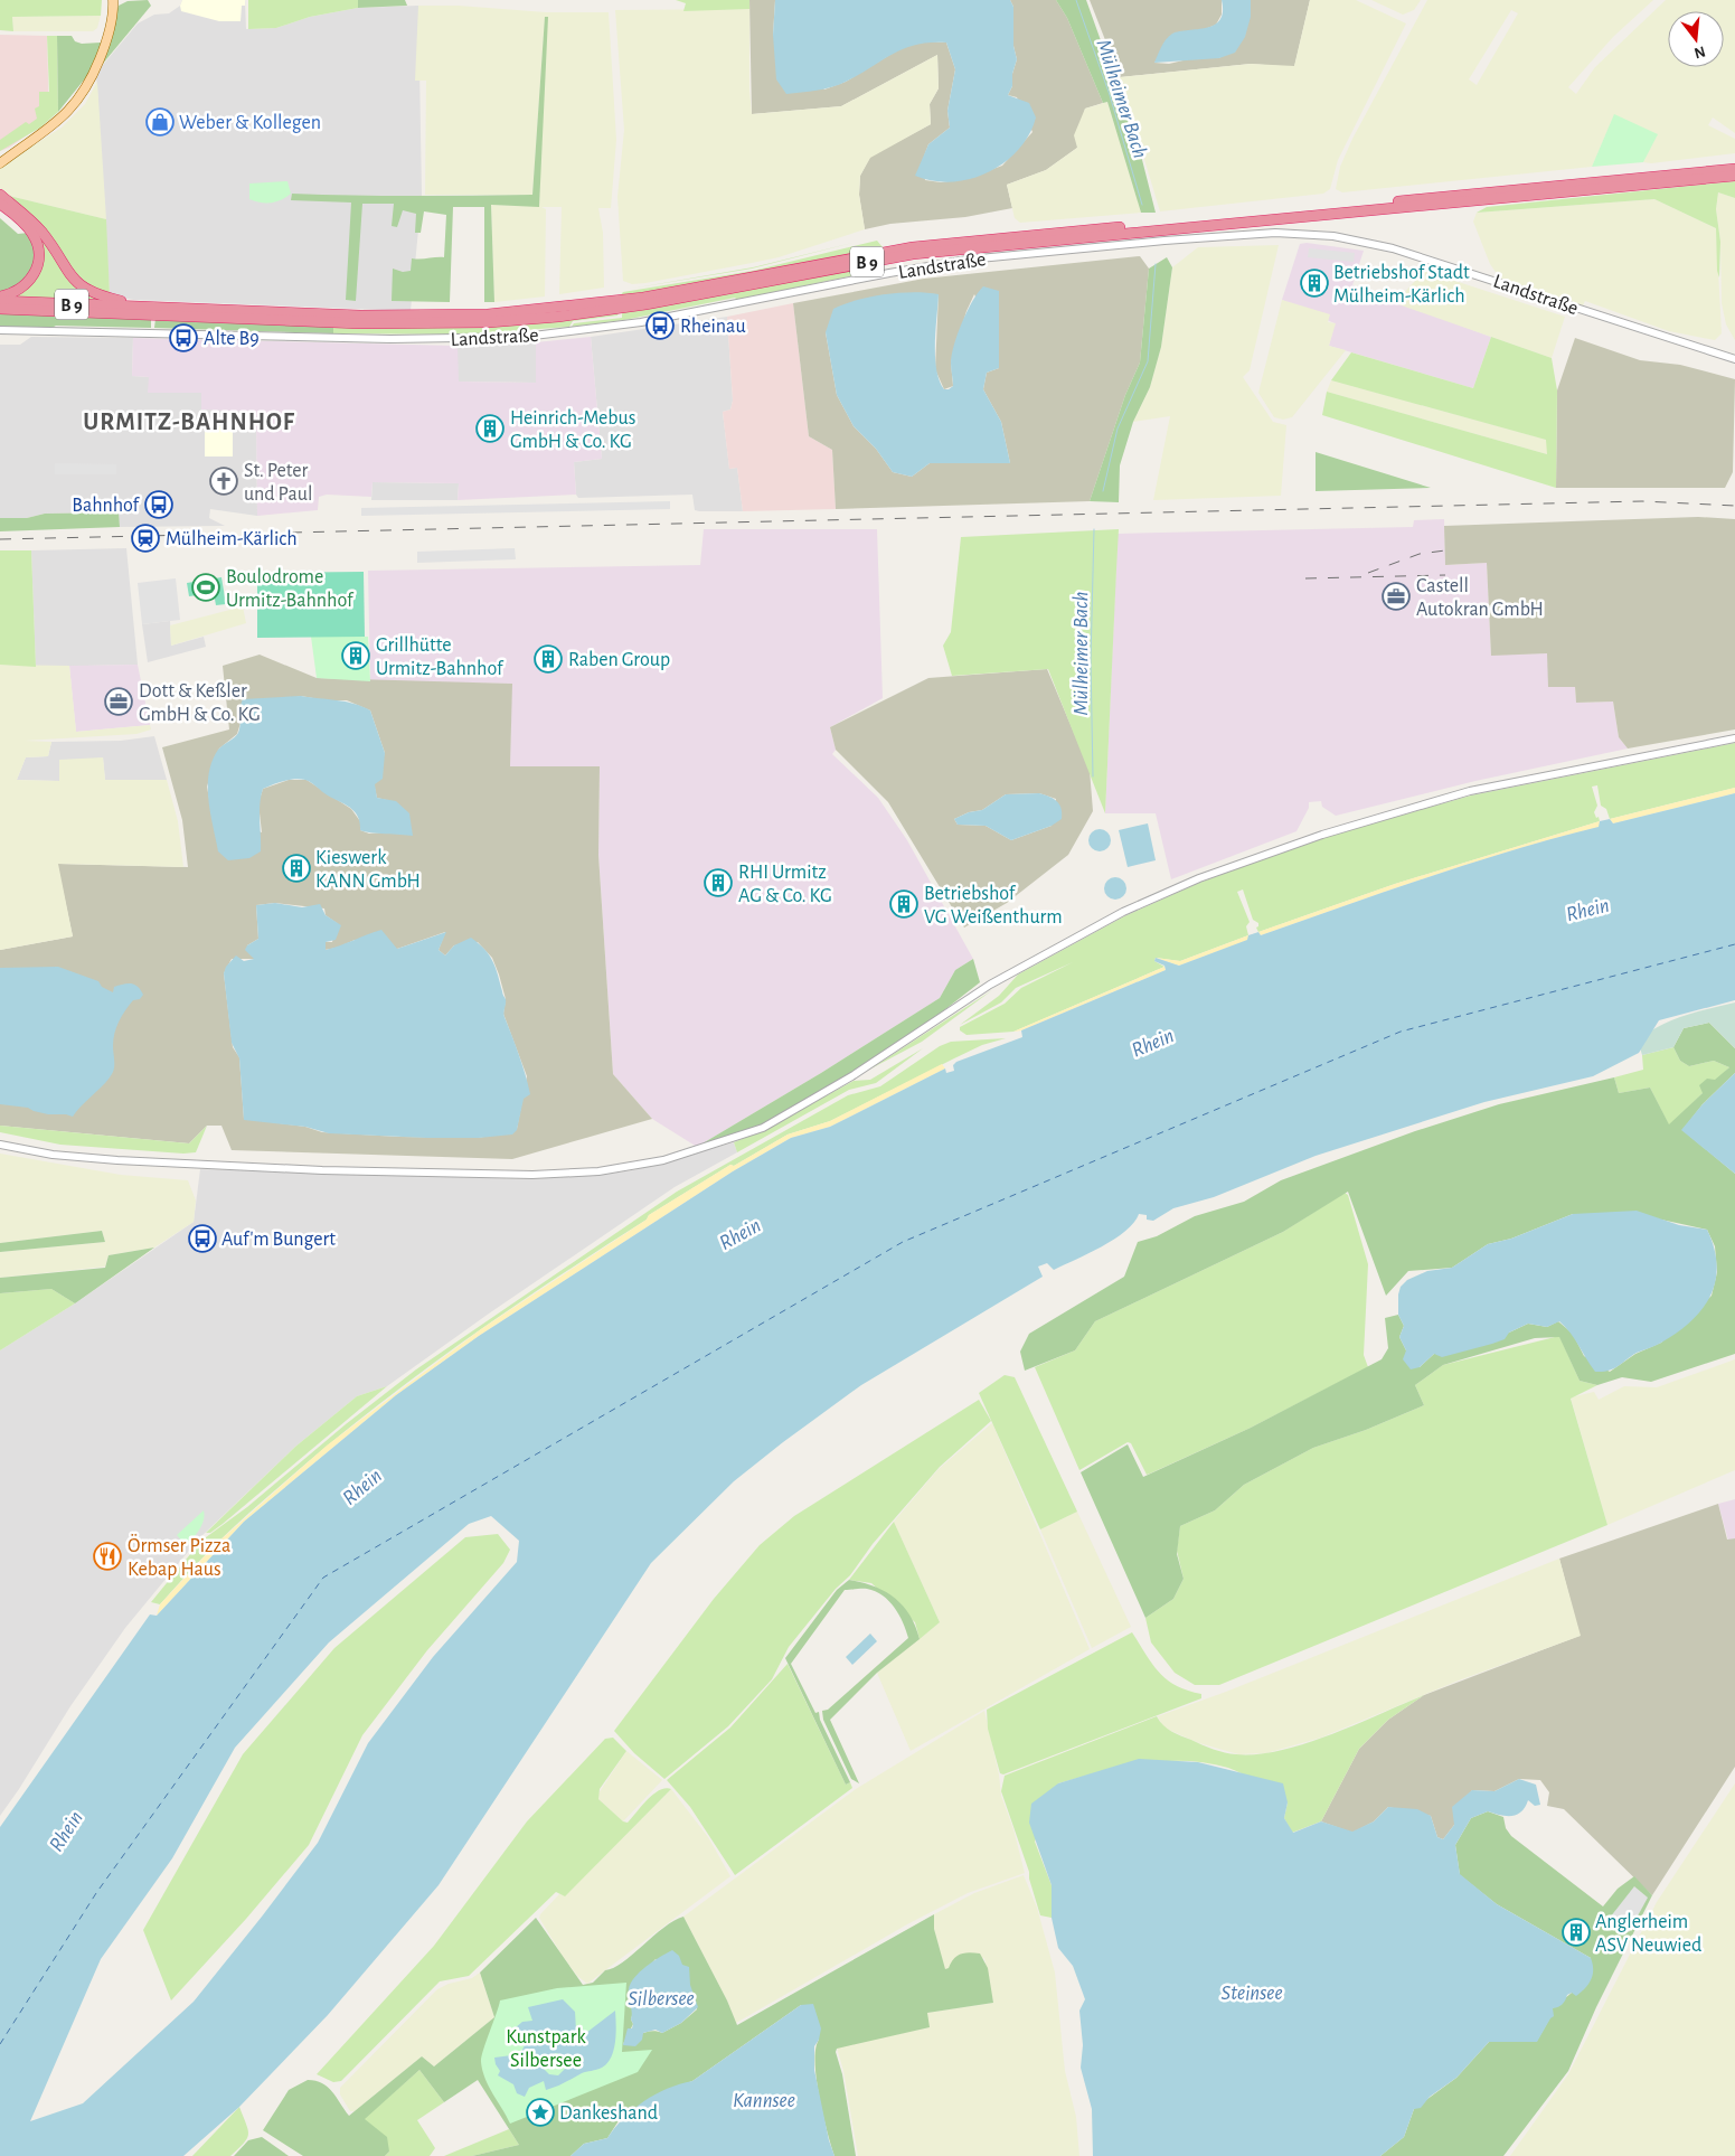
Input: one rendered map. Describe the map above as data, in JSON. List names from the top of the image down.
{
  "streets": {
    "highway": ["B 9"],
    "street": ["Landstraße"]
  },
  "districts": ["URMITZ-BAHNHOF"],
  "water": [
    "Mülheimer Bach",
    "Rhein",
    "Steinsee",
    "Silbersee",
    "Kannsee"
  ],
  "parks": ["Kunstpark Silbersee"],
  "places": {
    "shop": ["Weber & Kollegen"],
    "building": [
      "Betriebshof Stadt Mülheim-Kärlich",
      "Heinrich-Mebus GmbH & Co. KG",
      "Grillhütte Urmitz-Bahnhof",
      "Raben Group",
      "Kieswerk KANN GmbH",
      "RHI Urmitz AG & Co. KG",
      "Betriebshof VG Weißenthurm",
      "Anglerheim ASV Neuwied"
    ],
    "bus stop": [
      "Rheinau",
      "Alte B9",
      "Bahnhof",
      "Auf'm Bungert"
    ],
    "church": ["St. Peter und Paul"],
    "station": ["Mülheim-Kärlich"],
    "sports": ["Boulodrome Urmitz-Bahnhof"],
    "office": ["Castell Autokran GmbH", "Dott & Keßler GmbH & Co. KG"],
    "restaurant": ["Örmser Pizza Kebap Haus"],
    "place": ["Dankeshand"]
  },
  "north": "bottom"
}
